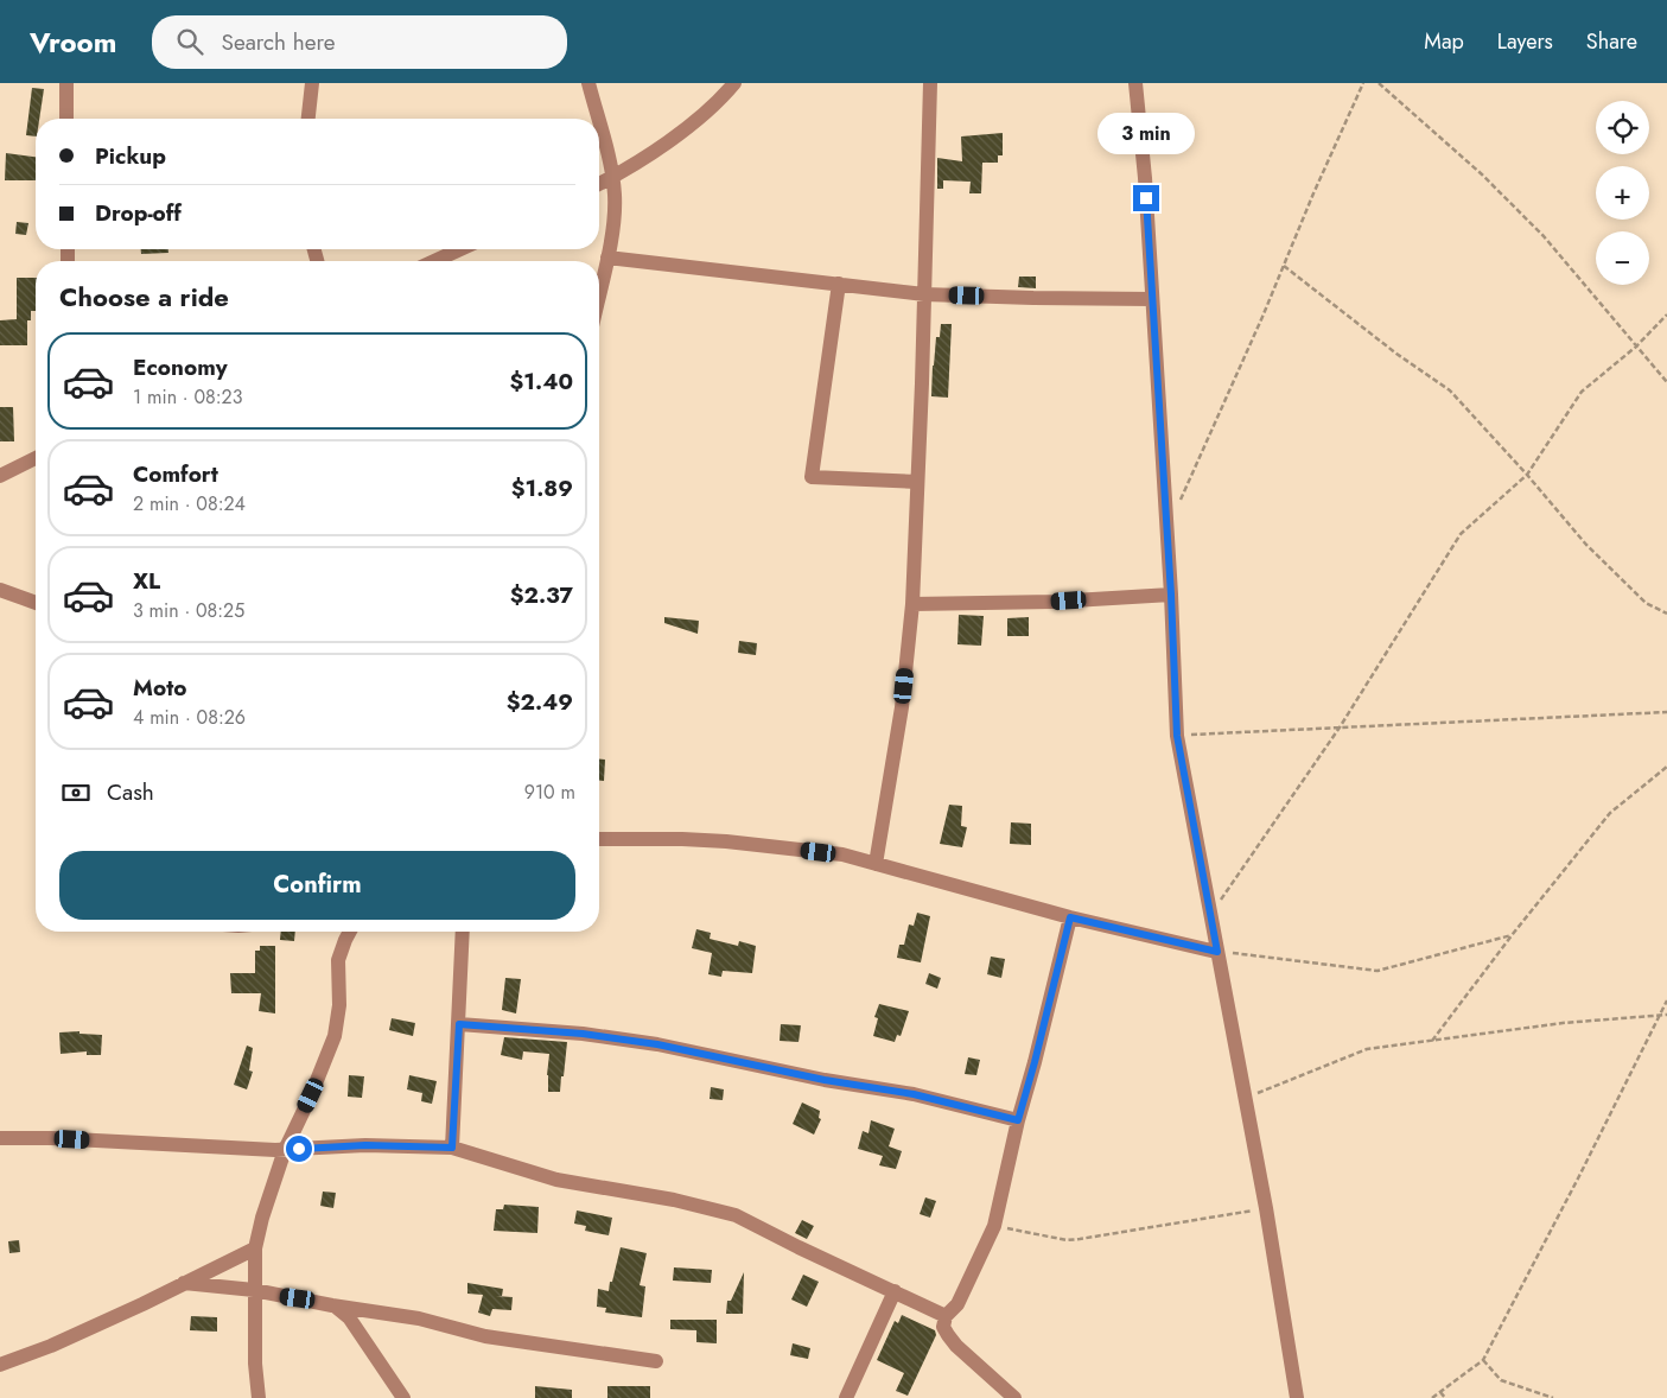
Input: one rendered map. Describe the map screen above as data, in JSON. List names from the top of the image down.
{
  "page": {
    "header": "Vroom",
    "search": "Search here",
    "nav": ["Map", "Layers", "Share"],
    "map_buttons": ["+", "−"],
    "bubble": "3 min",
    "banner": ["Pickup", "Drop-off"],
    "heading": "Choose a ride",
    "list": [
      {
        "name": "Economy",
        "note": "1 min · 08:23",
        "value": "$1.40"
      },
      {
        "name": "Comfort",
        "note": "2 min · 08:24",
        "value": "$1.89"
      },
      {
        "name": "XL",
        "note": "3 min · 08:25",
        "value": "$2.37"
      },
      {
        "name": "Moto",
        "note": "4 min · 08:26",
        "value": "$2.49"
      }
    ],
    "pay": ["Cash", "910 m"],
    "buttons": "Confirm"
  }
}
